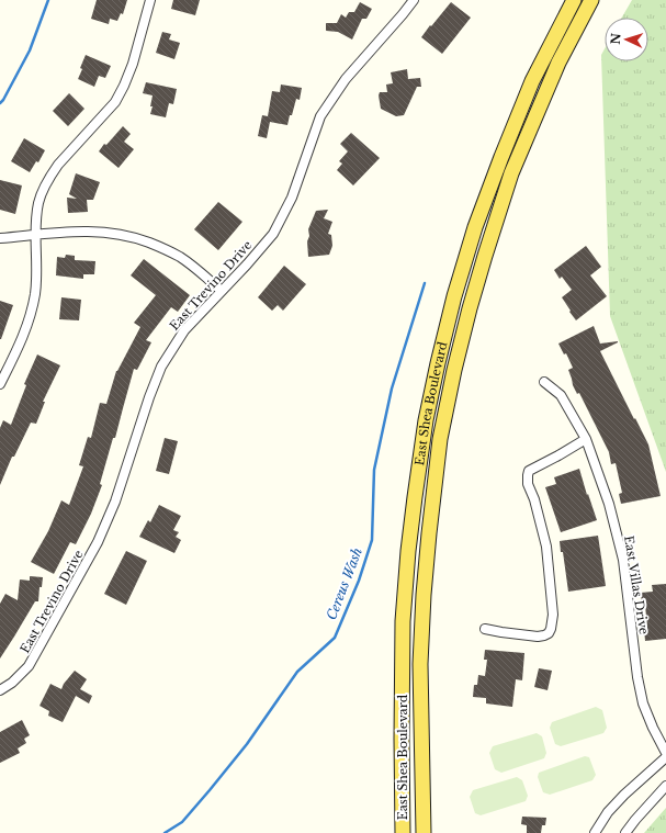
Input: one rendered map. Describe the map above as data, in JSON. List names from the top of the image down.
{
  "streets": {
    "main road": ["East Shea Boulevard"],
    "street": ["East Trevino Drive", "East Villas Drive"]
  },
  "water": ["Cereus Wash"],
  "north": "left"
}
